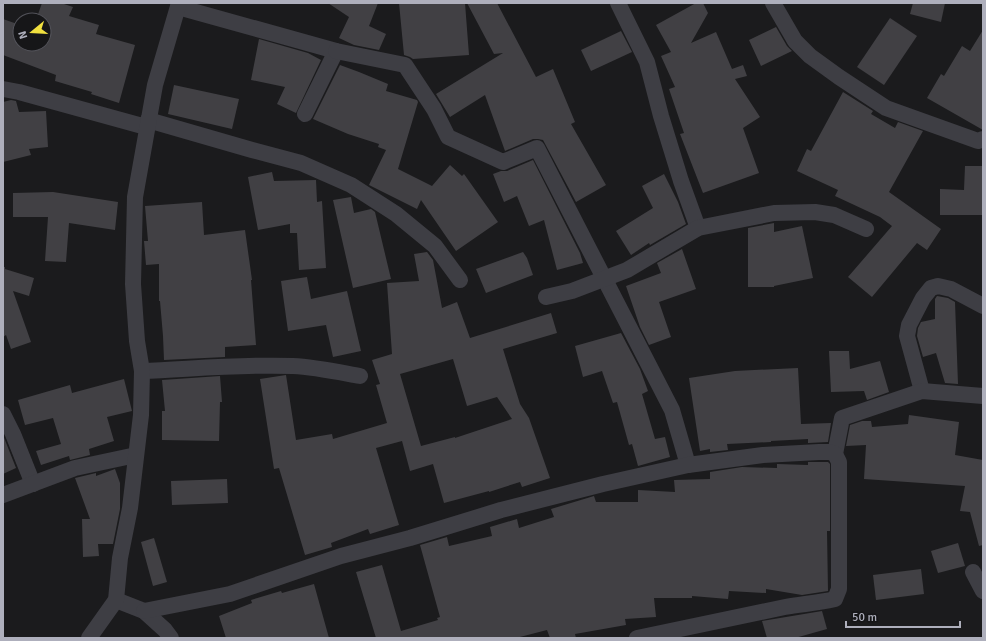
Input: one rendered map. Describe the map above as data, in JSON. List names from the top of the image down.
{
  "scale_bar": "50 m",
  "north": "left"
}
